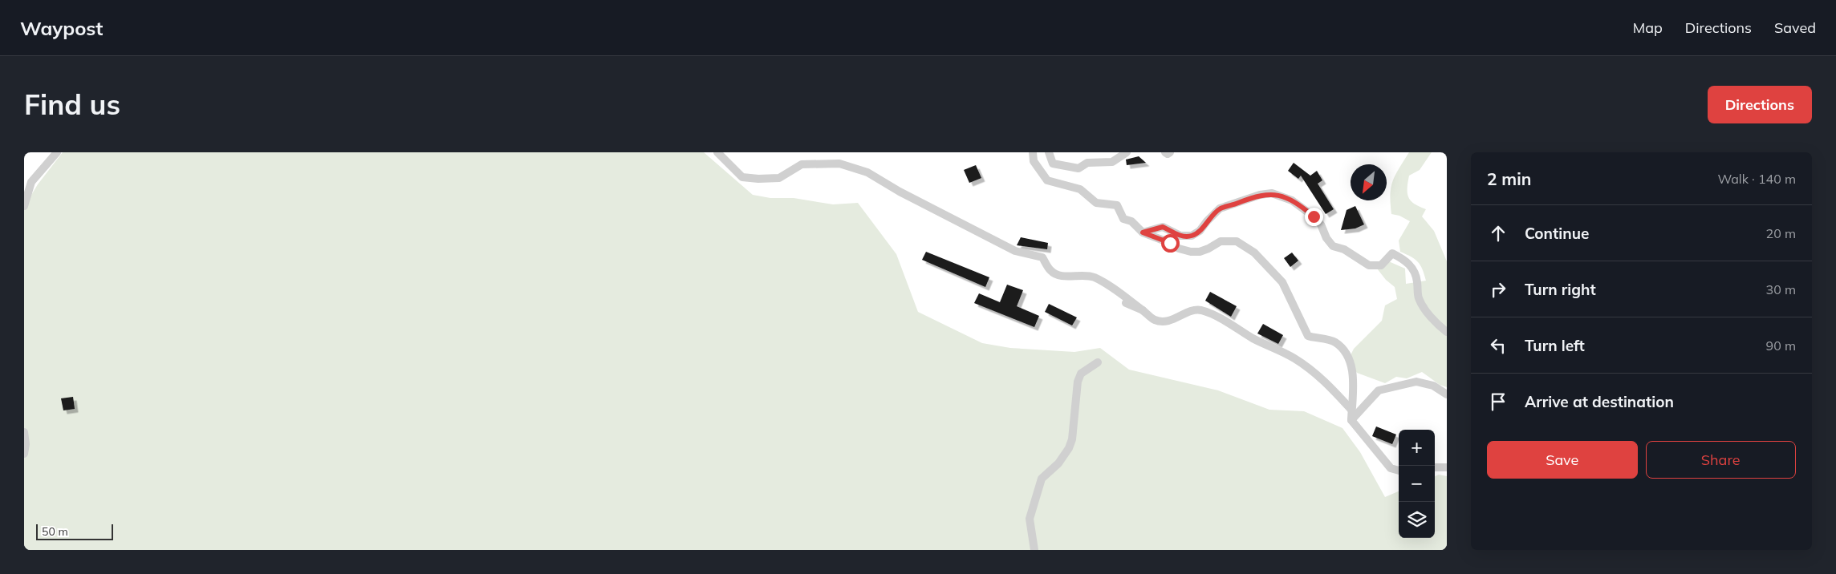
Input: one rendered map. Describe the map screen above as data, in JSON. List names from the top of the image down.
{
  "scale_bar": "50 m",
  "north": "bottom left",
  "page": {
    "header": "Waypost",
    "nav": ["Map", "Directions", "Saved"],
    "buttons": [
      "Directions",
      ["Save", "Share"]
    ],
    "title": "Find us",
    "heading": ["2 min", "Walk · 140 m"],
    "list": [
      ["Continue", "20 m"],
      ["Turn right", "30 m"],
      ["Turn left", "90 m"],
      "Arrive at destination"
    ],
    "map_buttons": ["+", "−"],
    "scale": "50 m"
  }
}
